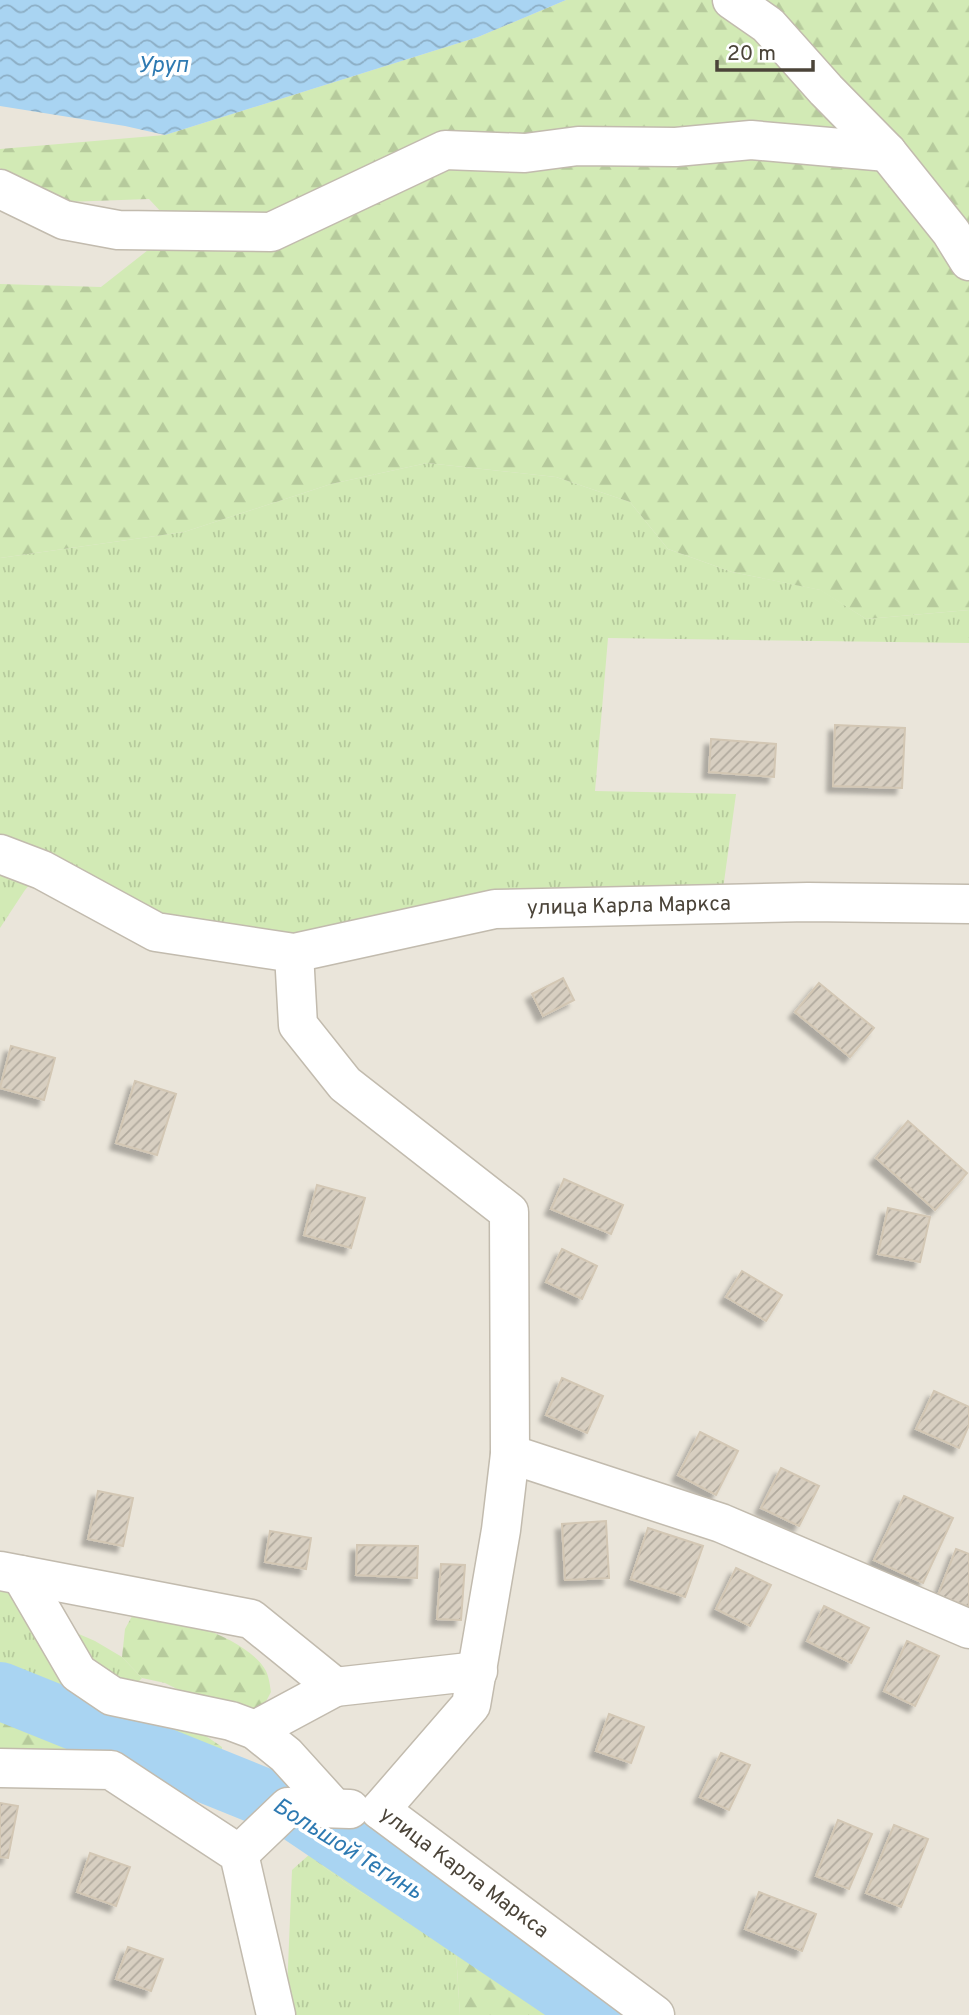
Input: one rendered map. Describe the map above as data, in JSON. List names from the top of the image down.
{
  "streets": {
    "street": ["улица Карла Маркса"]
  },
  "water": ["Уруп", "Большой Тегинь"],
  "scale_bar": "20 m"
}
